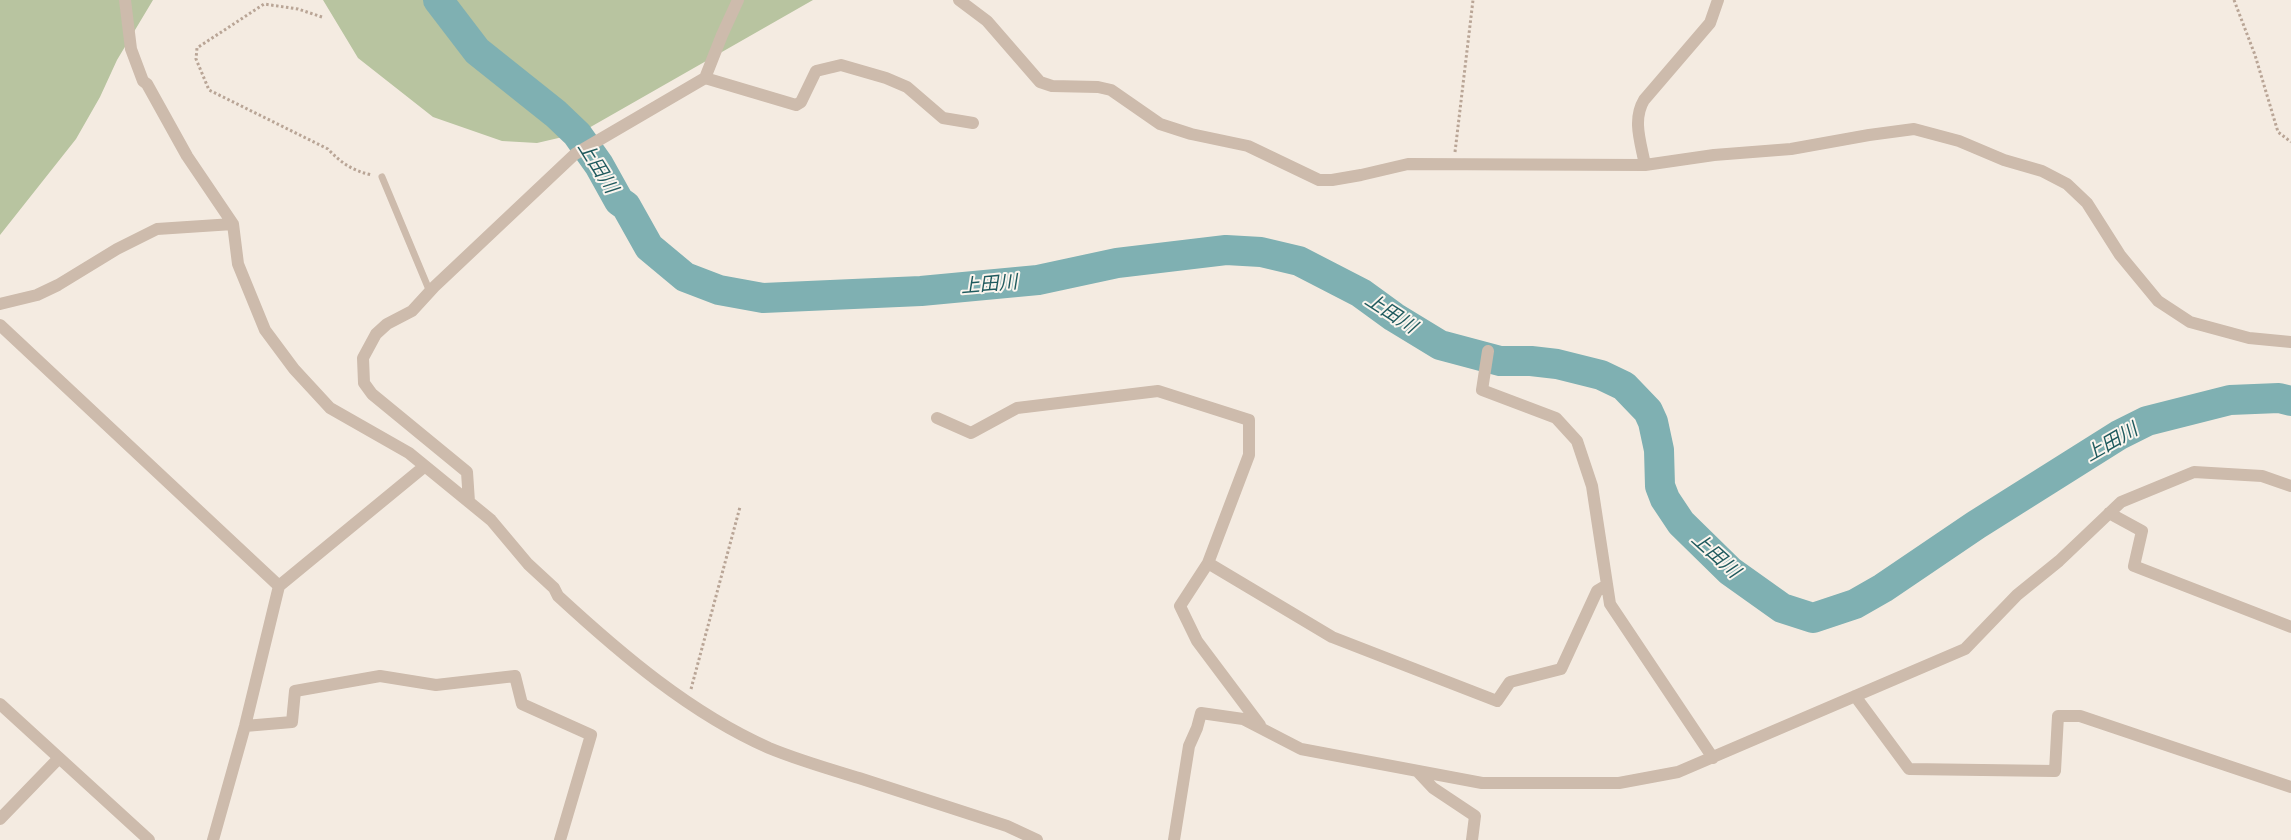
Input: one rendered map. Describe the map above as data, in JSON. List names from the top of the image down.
{
  "water": ["上田川"]
}
